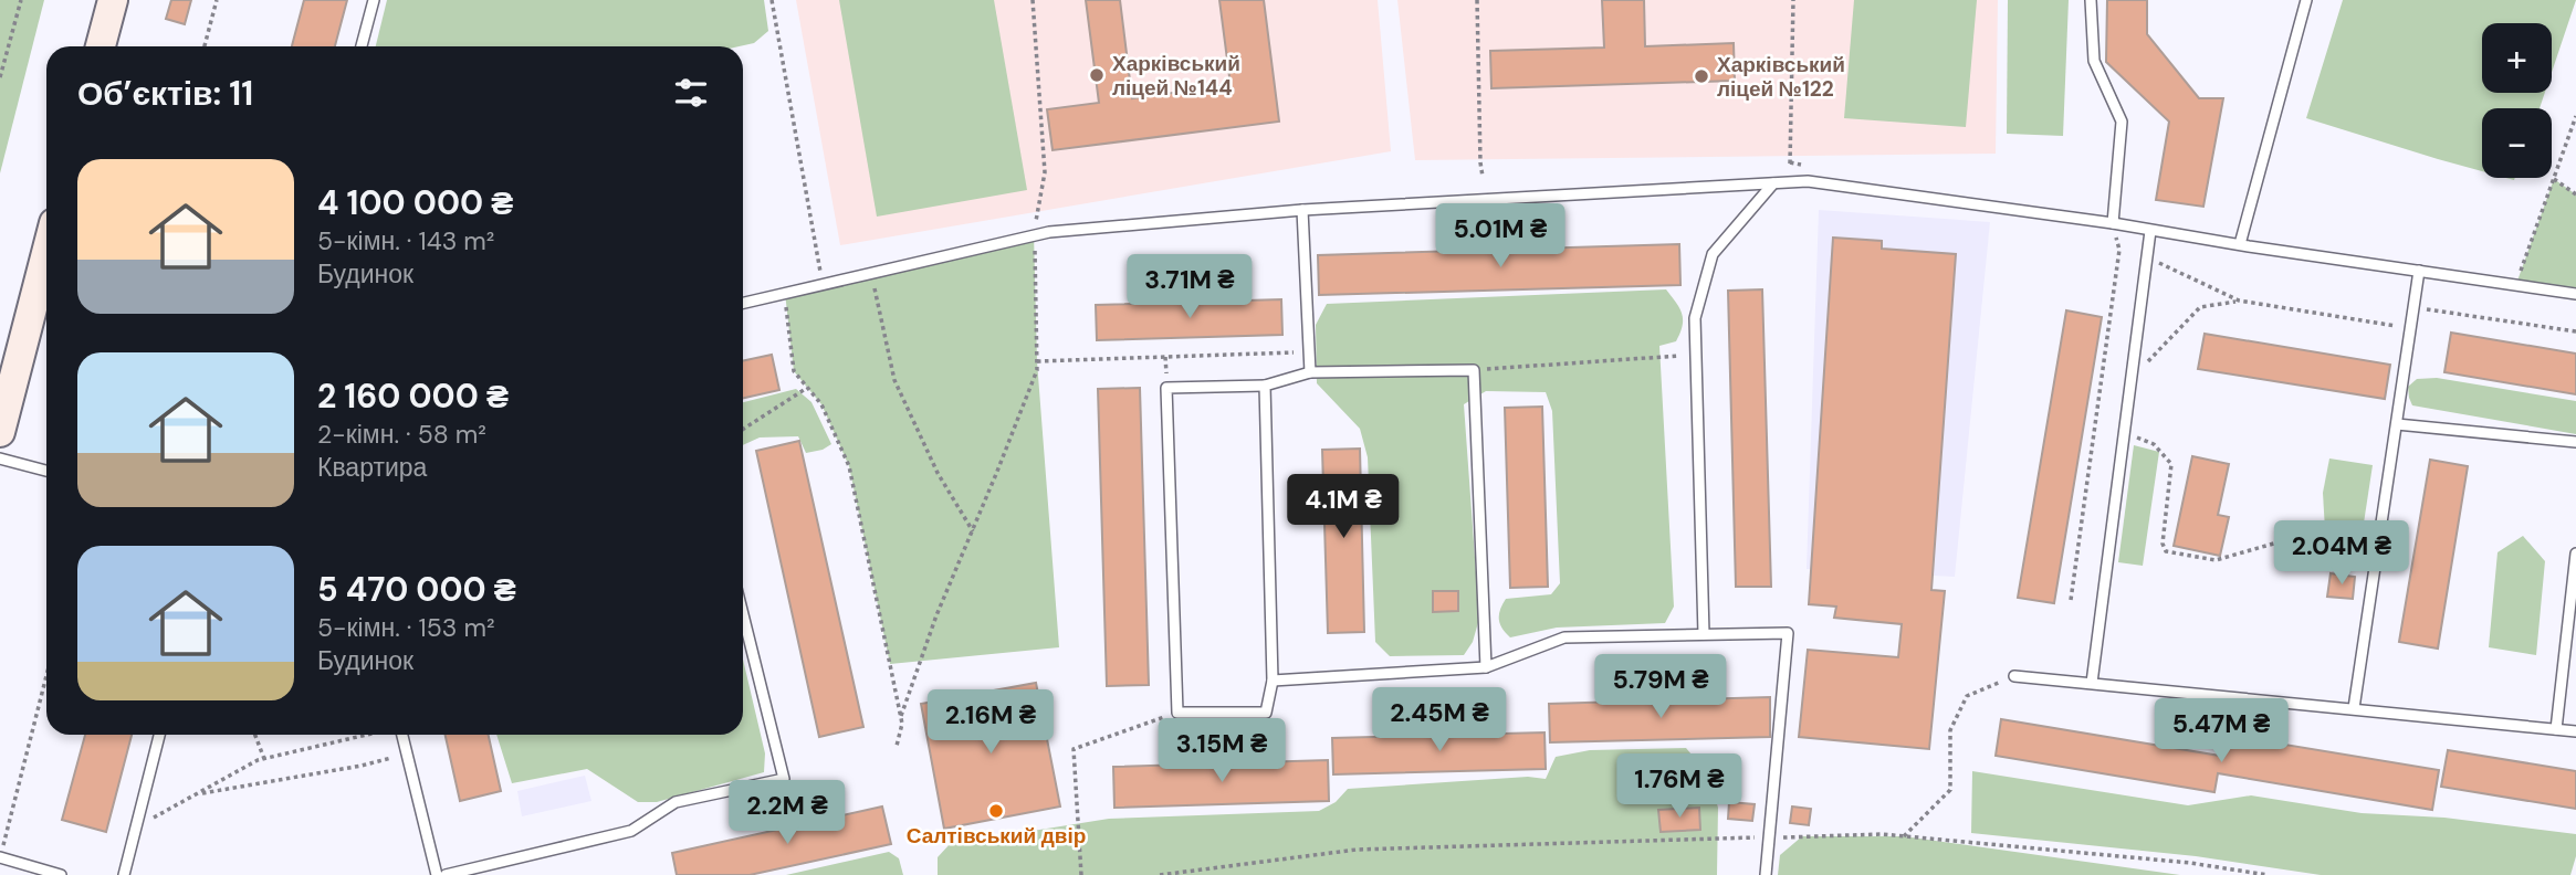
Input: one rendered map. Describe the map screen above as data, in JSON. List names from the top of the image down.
{
  "places": ["Харківський ліцей №144", "Харківський ліцей №122", "Салтівський двір"],
  "page": {
    "map_buttons": ["+", "−"],
    "heading": "Об’єктів: 11",
    "list": [
      {
        "name": "4 100 000 ₴",
        "note": "5-кімн. · 143 m² · Будинок"
      },
      {
        "name": "2 160 000 ₴",
        "note": "2-кімн. · 58 m² · Квартира"
      },
      {
        "name": "5 470 000 ₴",
        "note": "5-кімн. · 153 m² · Будинок"
      }
    ],
    "price": [
      "5.01M ₴",
      "3.71M ₴",
      "4.1M ₴",
      "2.04M ₴",
      "5.79M ₴",
      "2.45M ₴",
      "2.16M ₴",
      "5.47M ₴",
      "3.15M ₴",
      "1.76M ₴",
      "2.2M ₴"
    ]
  }
}
